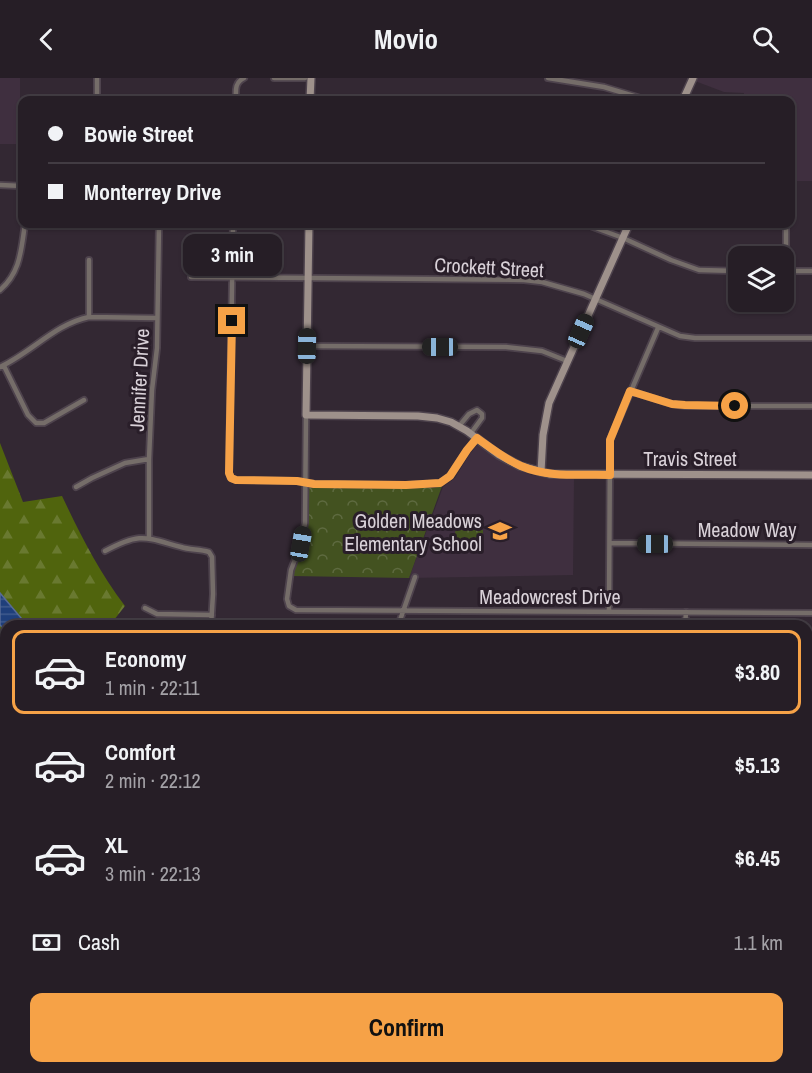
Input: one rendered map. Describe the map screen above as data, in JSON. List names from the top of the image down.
{
  "streets": {
    "street": [
      "Crockett Street",
      "Jennifer Drive",
      "Travis Street",
      "Meadow Way",
      "Meadowcrest Drive"
    ]
  },
  "places": {
    "school or university": ["Golden Meadows Elementary School"]
  },
  "page": {
    "header": "Movio",
    "banner": ["Bowie Street", "Monterrey Drive"],
    "bubble": "3 min",
    "list": [
      {
        "name": "Economy",
        "note": "1 min · 22:11",
        "value": "$3.80"
      },
      {
        "name": "Comfort",
        "note": "2 min · 22:12",
        "value": "$5.13"
      },
      {
        "name": "XL",
        "note": "3 min · 22:13",
        "value": "$6.45"
      }
    ],
    "pay": ["Cash", "1.1 km"],
    "buttons": "Confirm"
  }
}
